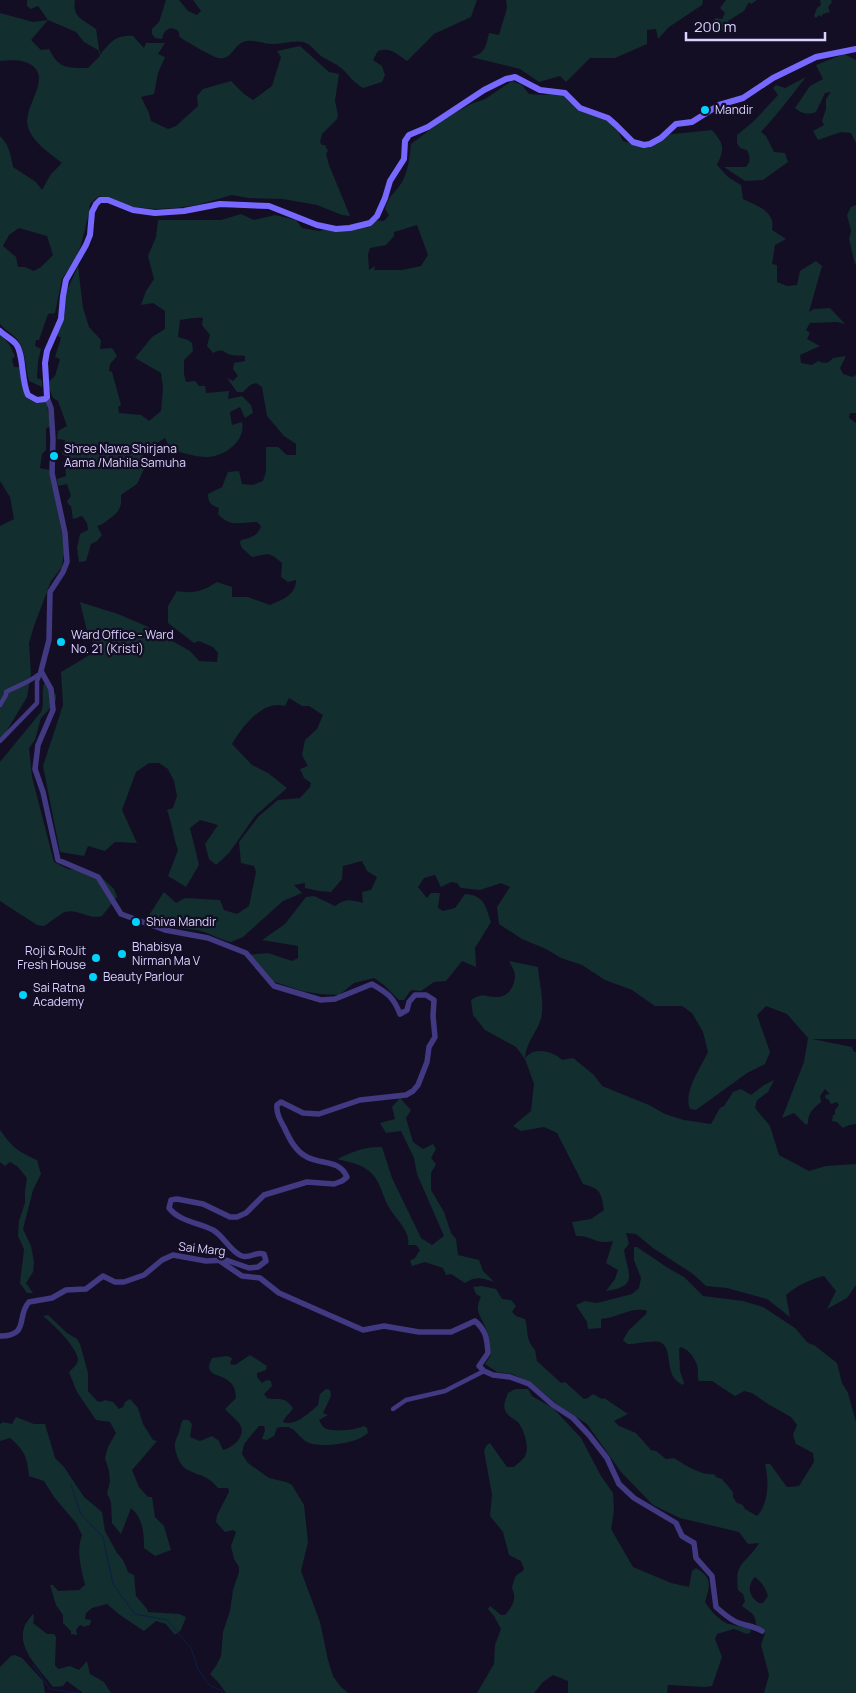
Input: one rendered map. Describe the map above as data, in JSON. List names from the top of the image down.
{
  "streets": {
    "street": ["Sai Marg"]
  },
  "places": [
    "Mandir",
    "Shree Nawa Shirjana Aama /Mahila Samuha",
    "Ward Office - Ward No. 21 (Kristi)",
    "Shiva Mandir",
    "Bhabisya Nirman Ma V",
    "Roji & RoJit Fresh House",
    "Beauty Parlour",
    "Sai Ratna Academy"
  ],
  "scale_bar": "200 m"
}
